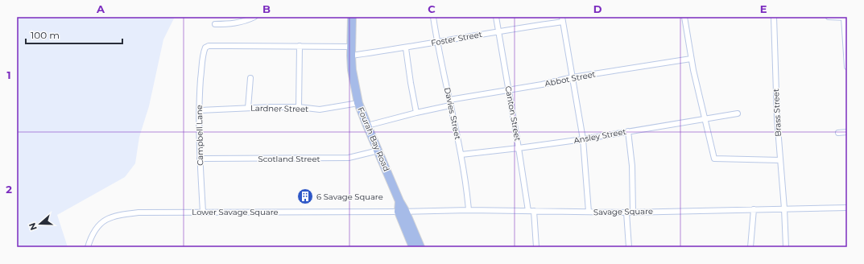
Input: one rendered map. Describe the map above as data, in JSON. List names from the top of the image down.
{
  "streets": {
    "main road": ["Fourah Bay Road"],
    "street": [
      "Foster Street",
      "Abbot Street",
      "Lardner Street",
      "Brass Street",
      "Davies Street",
      "Canton Street",
      "Campbell Lane",
      "Ansley Street",
      "Scotland Street",
      "Lower Savage Square",
      "Savage Square"
    ]
  },
  "crossings": [
    ["Foster Street", "Davies Street"],
    ["Foster Street", "Canton Street"],
    ["Foster Street", "Fourah Bay Road"],
    ["Abbot Street", "Davies Street"],
    ["Abbot Street", "Canton Street"],
    ["Lardner Street", "Campbell Lane"],
    ["Lardner Street", "Fourah Bay Road"],
    ["Brass Street", "Savage Square"],
    ["Davies Street", "Ansley Street"],
    ["Davies Street", "Savage Square"],
    ["Canton Street", "Ansley Street"],
    ["Canton Street", "Savage Square"],
    ["Campbell Lane", "Scotland Street"],
    ["Campbell Lane", "Lower Savage Square"],
    ["Fourah Bay Road", "Scotland Street"],
    ["Fourah Bay Road", "Lower Savage Square"],
    ["Fourah Bay Road", "Savage Square"],
    ["Lower Savage Square", "Savage Square"]
  ],
  "places": {
    "building": ["6 Savage Square"]
  },
  "scale_bar": "100 m",
  "north": "left",
  "grid": {
    "columns": [
      "A",
      "B",
      "C",
      "D",
      "E"
    ],
    "rows": ["1", "2"]
  }
}
